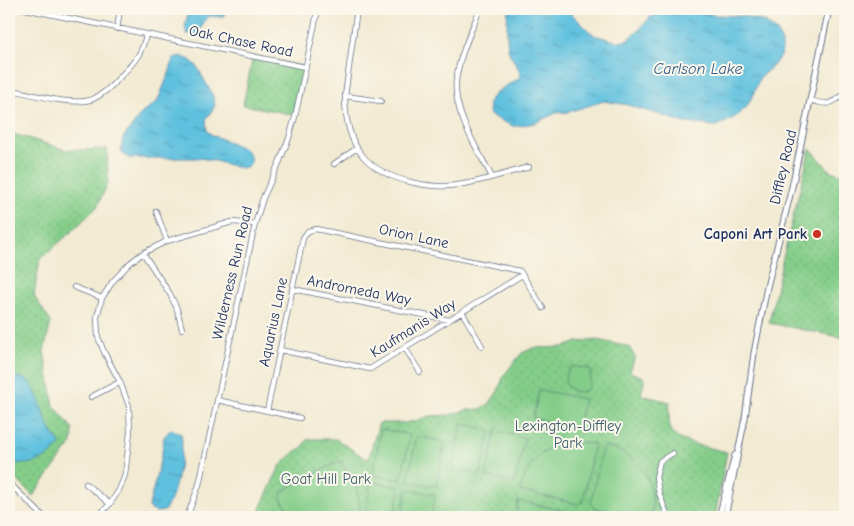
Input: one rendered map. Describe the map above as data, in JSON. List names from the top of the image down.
{
  "streets": {
    "main road": ["Diffley Road"],
    "street": [
      "Oak Chase Road",
      "Orion Lane",
      "Wilderness Run Road",
      "Andromeda Way",
      "Aquarius Lane",
      "Kaufmanis Way"
    ]
  },
  "crossings": [
    ["Oak Chase Road", "Wilderness Run Road"],
    ["Orion Lane", "Aquarius Lane"],
    ["Orion Lane", "Kaufmanis Way"],
    ["Andromeda Way", "Aquarius Lane"],
    ["Andromeda Way", "Kaufmanis Way"],
    ["Aquarius Lane", "Kaufmanis Way"]
  ],
  "water": ["Carlson Lake"],
  "parks": ["Lexington-Diffley Park", "Goat Hill Park"],
  "places": ["Caponi Art Park"]
}
